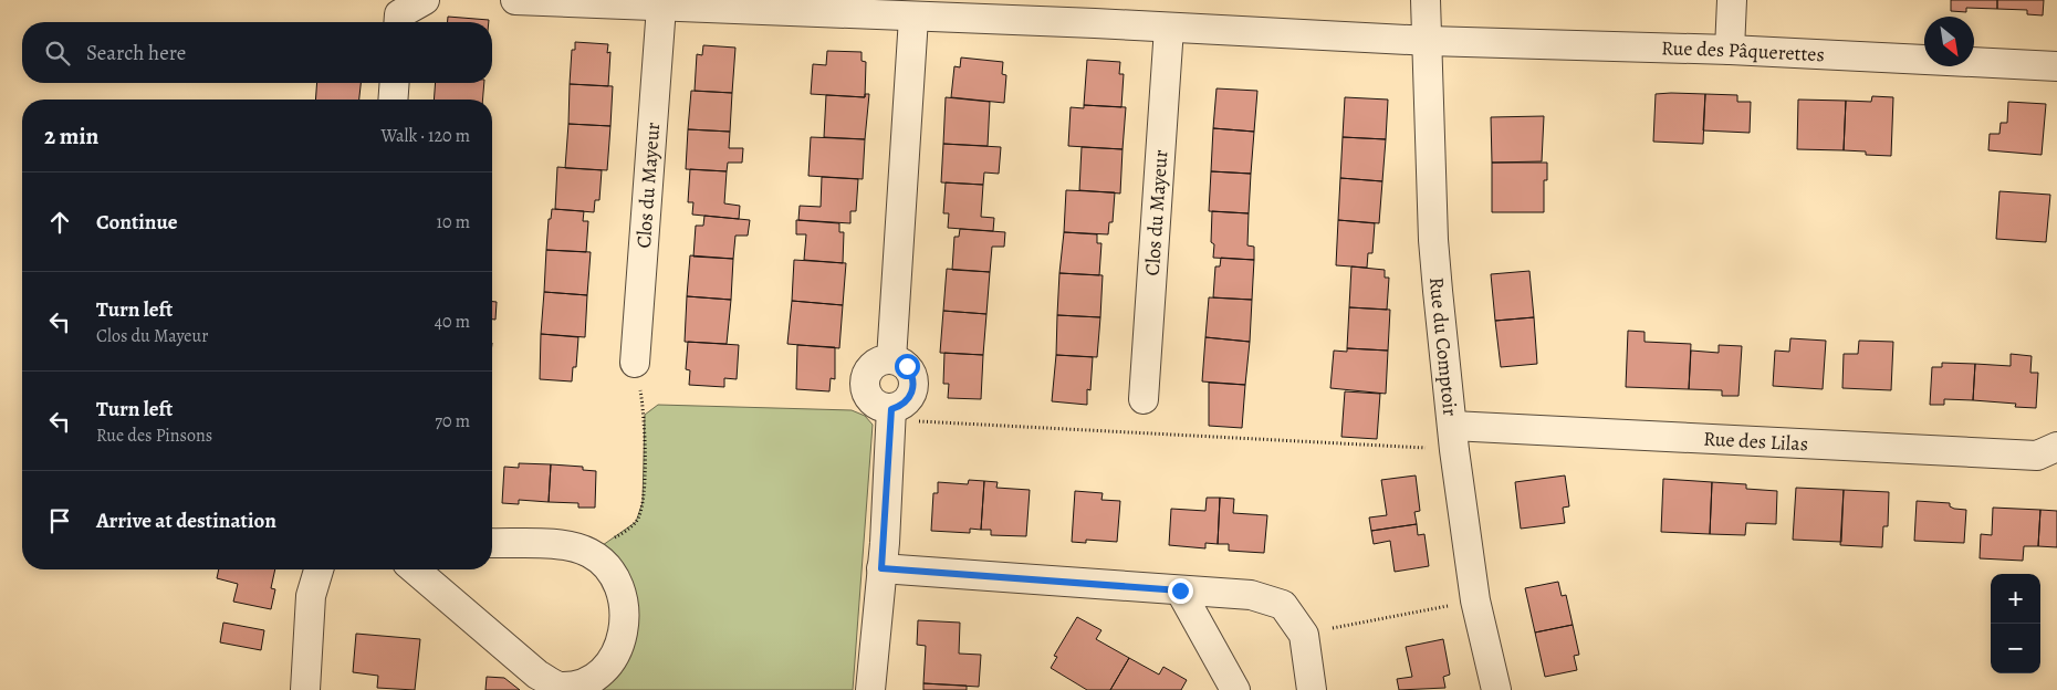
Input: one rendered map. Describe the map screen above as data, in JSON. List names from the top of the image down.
{
  "streets": {
    "street": [
      "Rue des Pâquerettes",
      "Clos du Mayeur",
      "Rue du Comptoir",
      "Rue des Lilas"
    ]
  },
  "crossings": [
    ["Rue des Pâquerettes", "Rue du Comptoir"],
    ["Rue du Comptoir", "Rue des Lilas"]
  ],
  "north": "bottom right",
  "page": {
    "search": "Search here",
    "heading": ["2 min", "Walk · 120 m"],
    "list": [
      ["Continue", "10 m"],
      ["Turn left", "Clos du Mayeur", "40 m"],
      ["Turn left", "Rue des Pinsons", "70 m"],
      "Arrive at destination"
    ],
    "map_buttons": ["+", "−"]
  }
}
